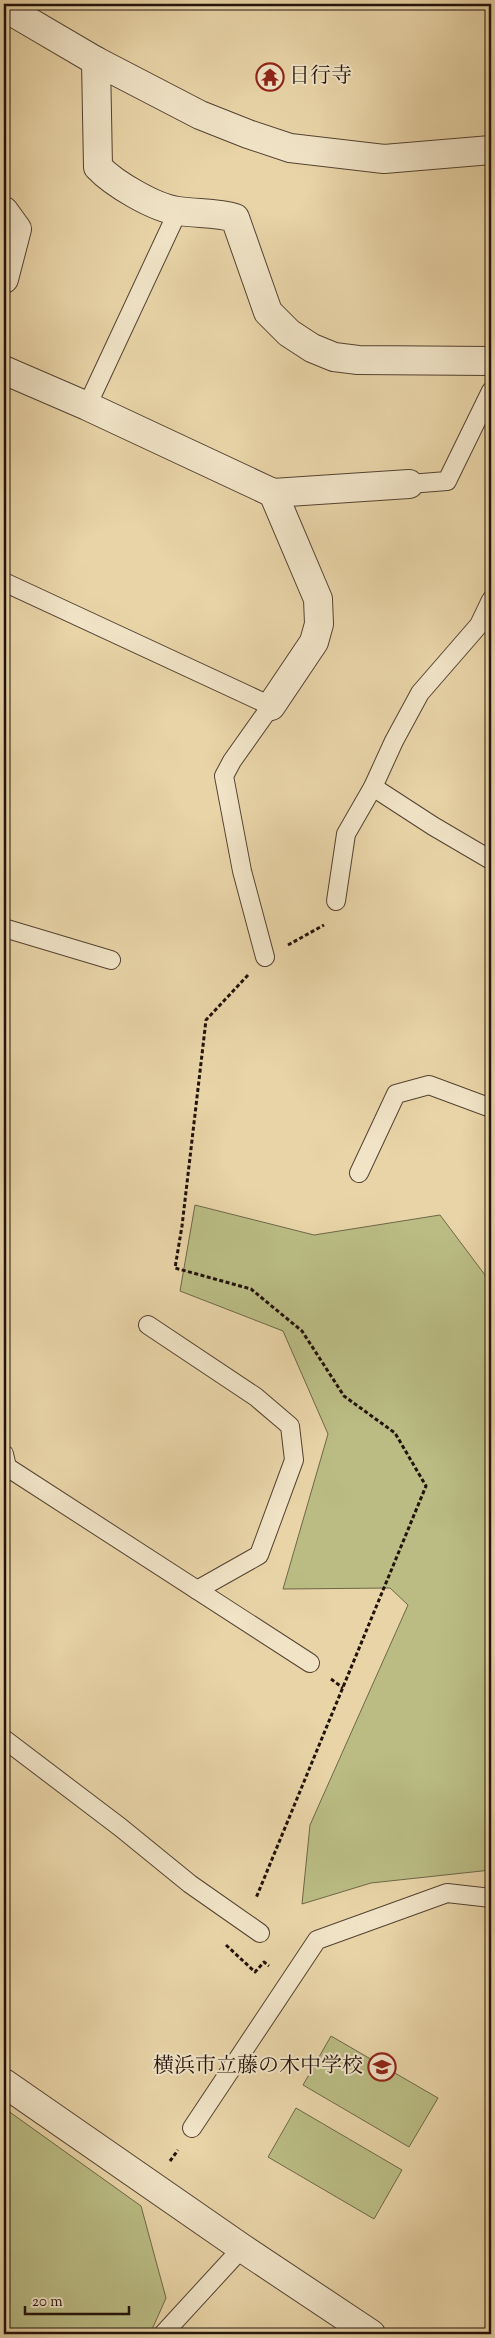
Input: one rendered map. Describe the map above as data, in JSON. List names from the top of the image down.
{
  "places": {
    "temple": ["日行寺"],
    "school or university": ["横浜市立藤の木中学校"]
  },
  "scale_bar": "20 m"
}
